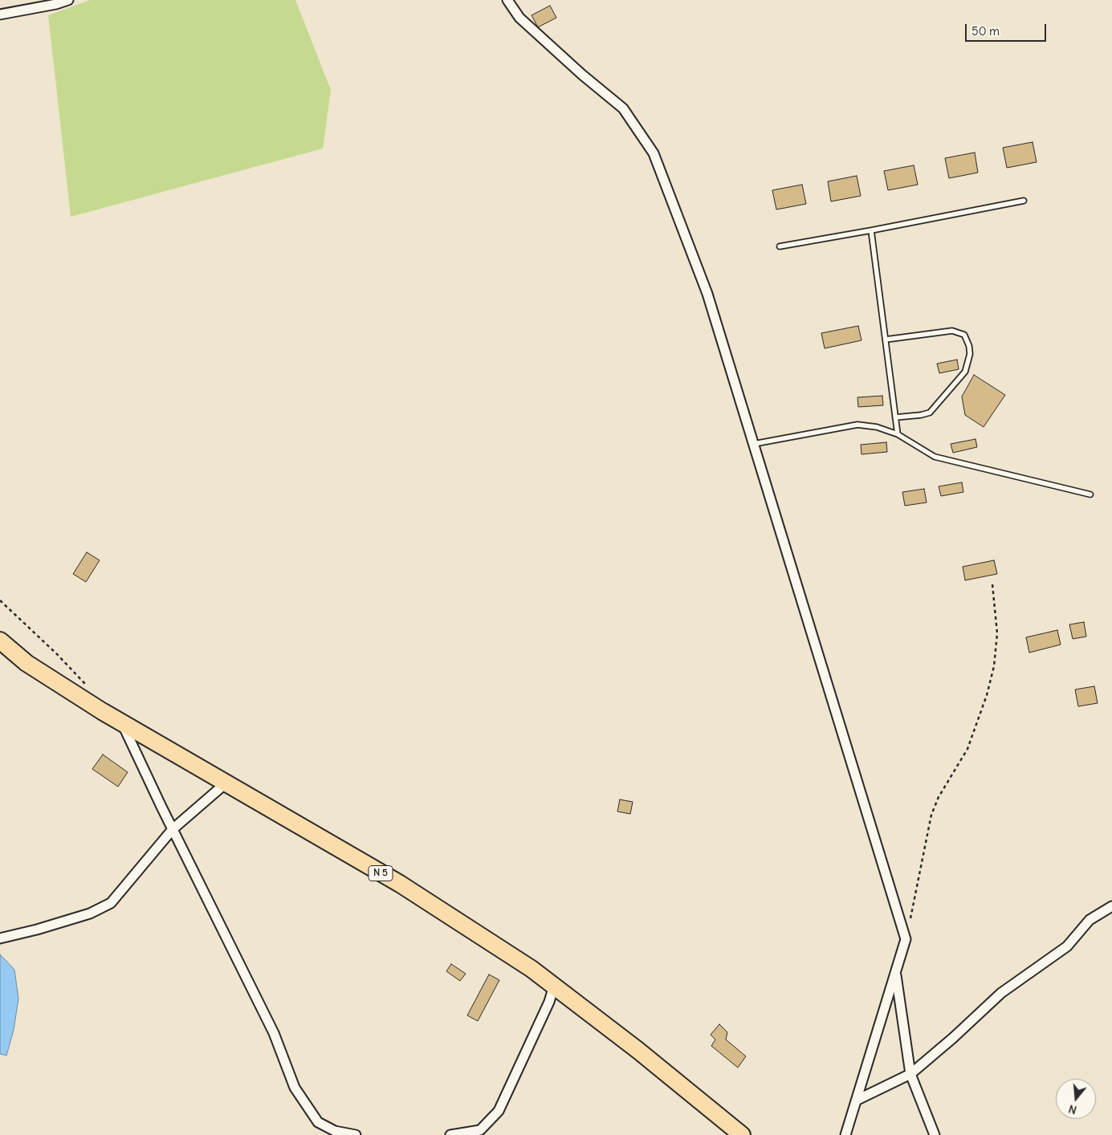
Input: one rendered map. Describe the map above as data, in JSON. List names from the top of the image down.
{
  "streets": {
    "highway": ["N 5"]
  },
  "scale_bar": "50 m",
  "north": "bottom"
}
